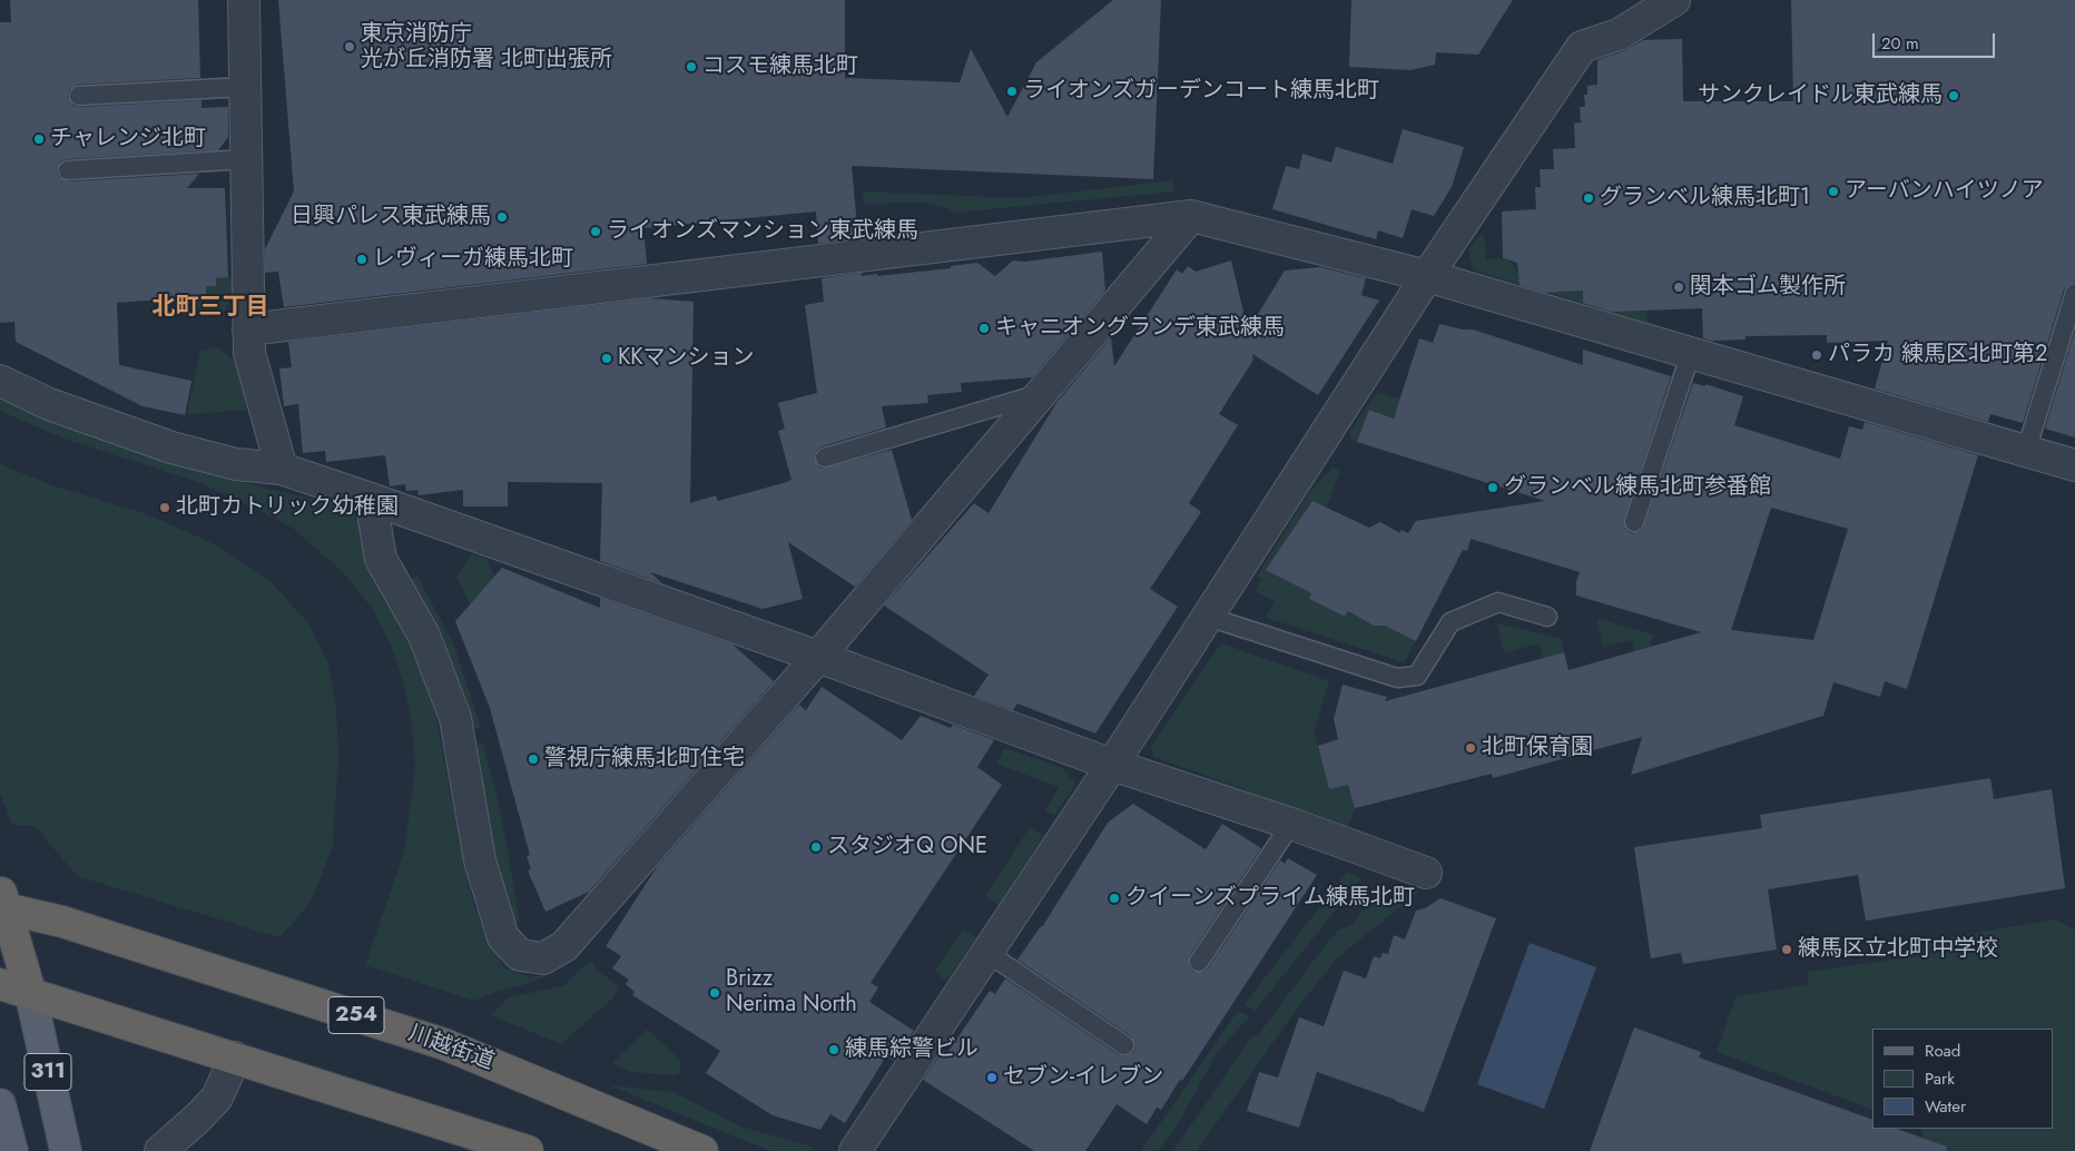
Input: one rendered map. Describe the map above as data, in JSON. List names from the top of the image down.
{
  "streets": {
    "highway": ["254", "川越街道"],
    "main road": ["311"]
  },
  "districts": ["北町三丁目"],
  "places": [
    "東京消防庁 光が丘消防署 北町出張所",
    "コスモ練馬北町",
    "ライオンズガーデンコート練馬北町",
    "サンクレイドル東武練馬",
    "チャレンジ北町",
    "アーバンハイツノア",
    "グランベル練馬北町1",
    "日興パレス東武練馬",
    "ライオンズマンション東武練馬",
    "レヴィーガ練馬北町",
    "関本ゴム製作所",
    "キャニオングランデ東武練馬",
    "パラカ 練馬区北町第2",
    "KKマンション",
    "グランベル練馬北町参番館",
    "北町カトリック幼稚園",
    "北町保育園",
    "警視庁練馬北町住宅",
    "スタジオQ ONE",
    "クイーンズプライム練馬北町",
    "練馬区立北町中学校",
    "Brizz Nerima North",
    "練馬綜警ビル",
    "セブン-イレブン"
  ],
  "legend": ["Road", "Park", "Water"],
  "scale_bar": "20 m"
}
